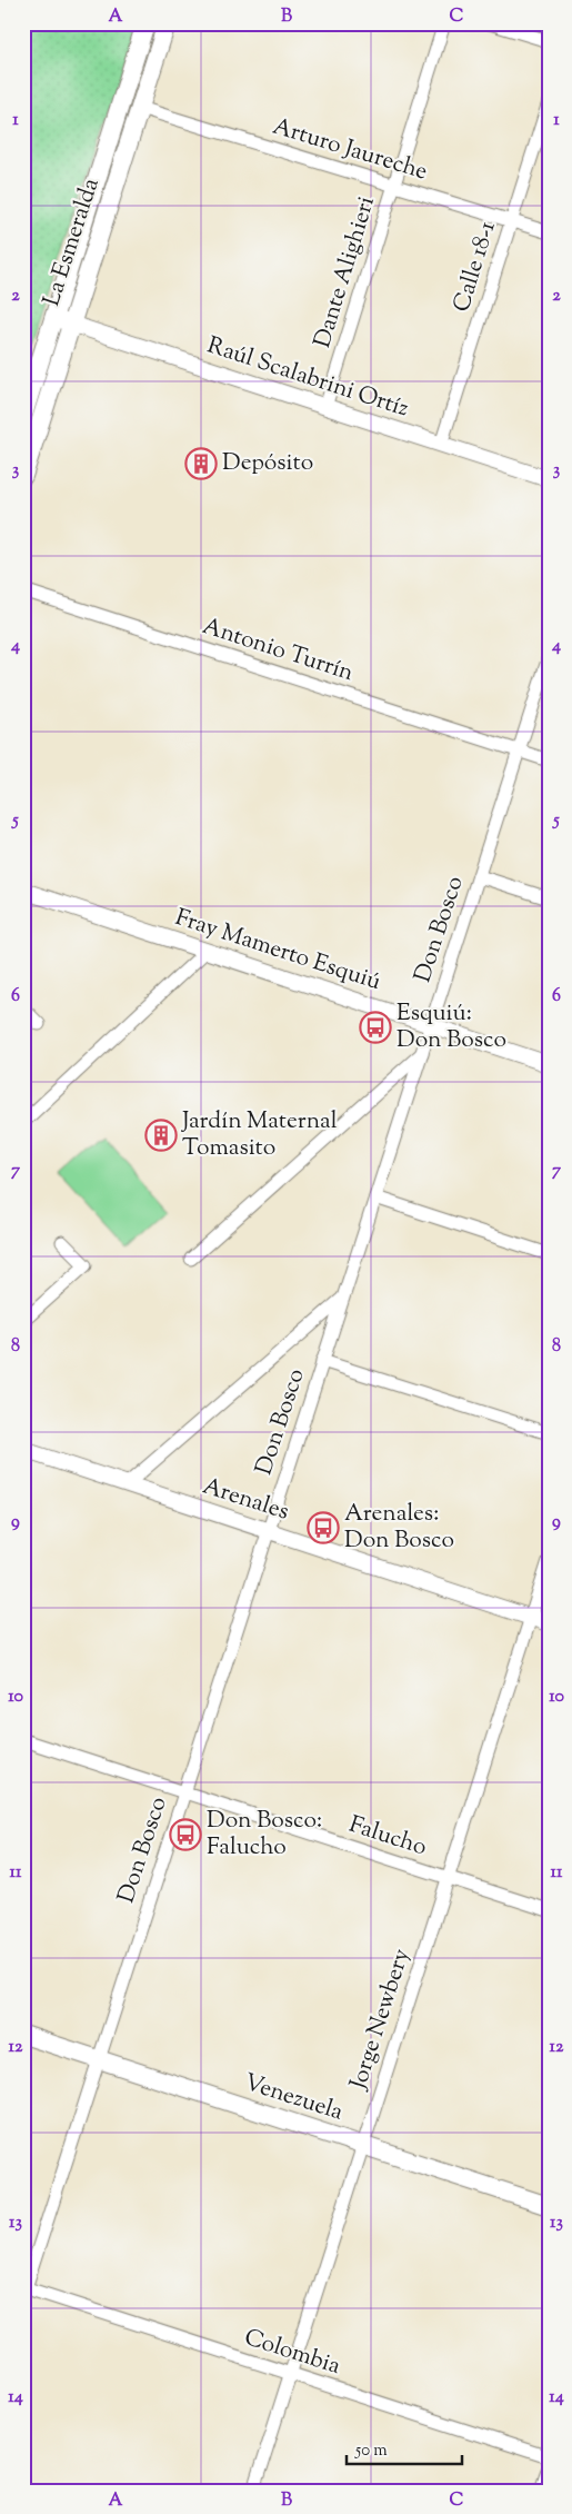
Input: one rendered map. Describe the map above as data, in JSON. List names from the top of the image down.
{
  "streets": {
    "main road": ["La Esmeralda", "Venezuela"],
    "street": [
      "Arturo Jaureche",
      "Calle 18-1",
      "Dante Alighieri",
      "Raúl Scalabrini Ortíz",
      "Antonio Turrín",
      "Don Bosco",
      "Fray Mamerto Esquiú",
      "Arenales",
      "Falucho",
      "Jorge Newbery",
      "Colombia"
    ]
  },
  "crossings": [
    ["Arturo Jaureche", "La Esmeralda"],
    ["Arturo Jaureche", "Calle 18-1"],
    ["Arturo Jaureche", "Dante Alighieri"],
    ["La Esmeralda", "Raúl Scalabrini Ortíz"],
    ["Calle 18-1", "Raúl Scalabrini Ortíz"],
    ["Dante Alighieri", "Raúl Scalabrini Ortíz"],
    ["Antonio Turrín", "Don Bosco"],
    ["Don Bosco", "Fray Mamerto Esquiú"],
    ["Don Bosco", "Arenales"],
    ["Don Bosco", "Falucho"],
    ["Don Bosco", "Venezuela"],
    ["Don Bosco", "Colombia"],
    ["Arenales", "Jorge Newbery"],
    ["Falucho", "Jorge Newbery"],
    ["Jorge Newbery", "Venezuela"],
    ["Jorge Newbery", "Colombia"]
  ],
  "places": {
    "building": ["Depósito", "Jardín Maternal Tomasito"],
    "bus stop": ["Esquiú: Don Bosco", "Arenales: Don Bosco", "Don Bosco: Falucho"]
  },
  "scale_bar": "50 m",
  "grid": {
    "columns": ["A", "B", "C"],
    "rows": [
      "1",
      "2",
      "3",
      "4",
      "5",
      "6",
      "7",
      "8",
      "9",
      "10",
      "11",
      "12",
      "13",
      "14"
    ]
  }
}
